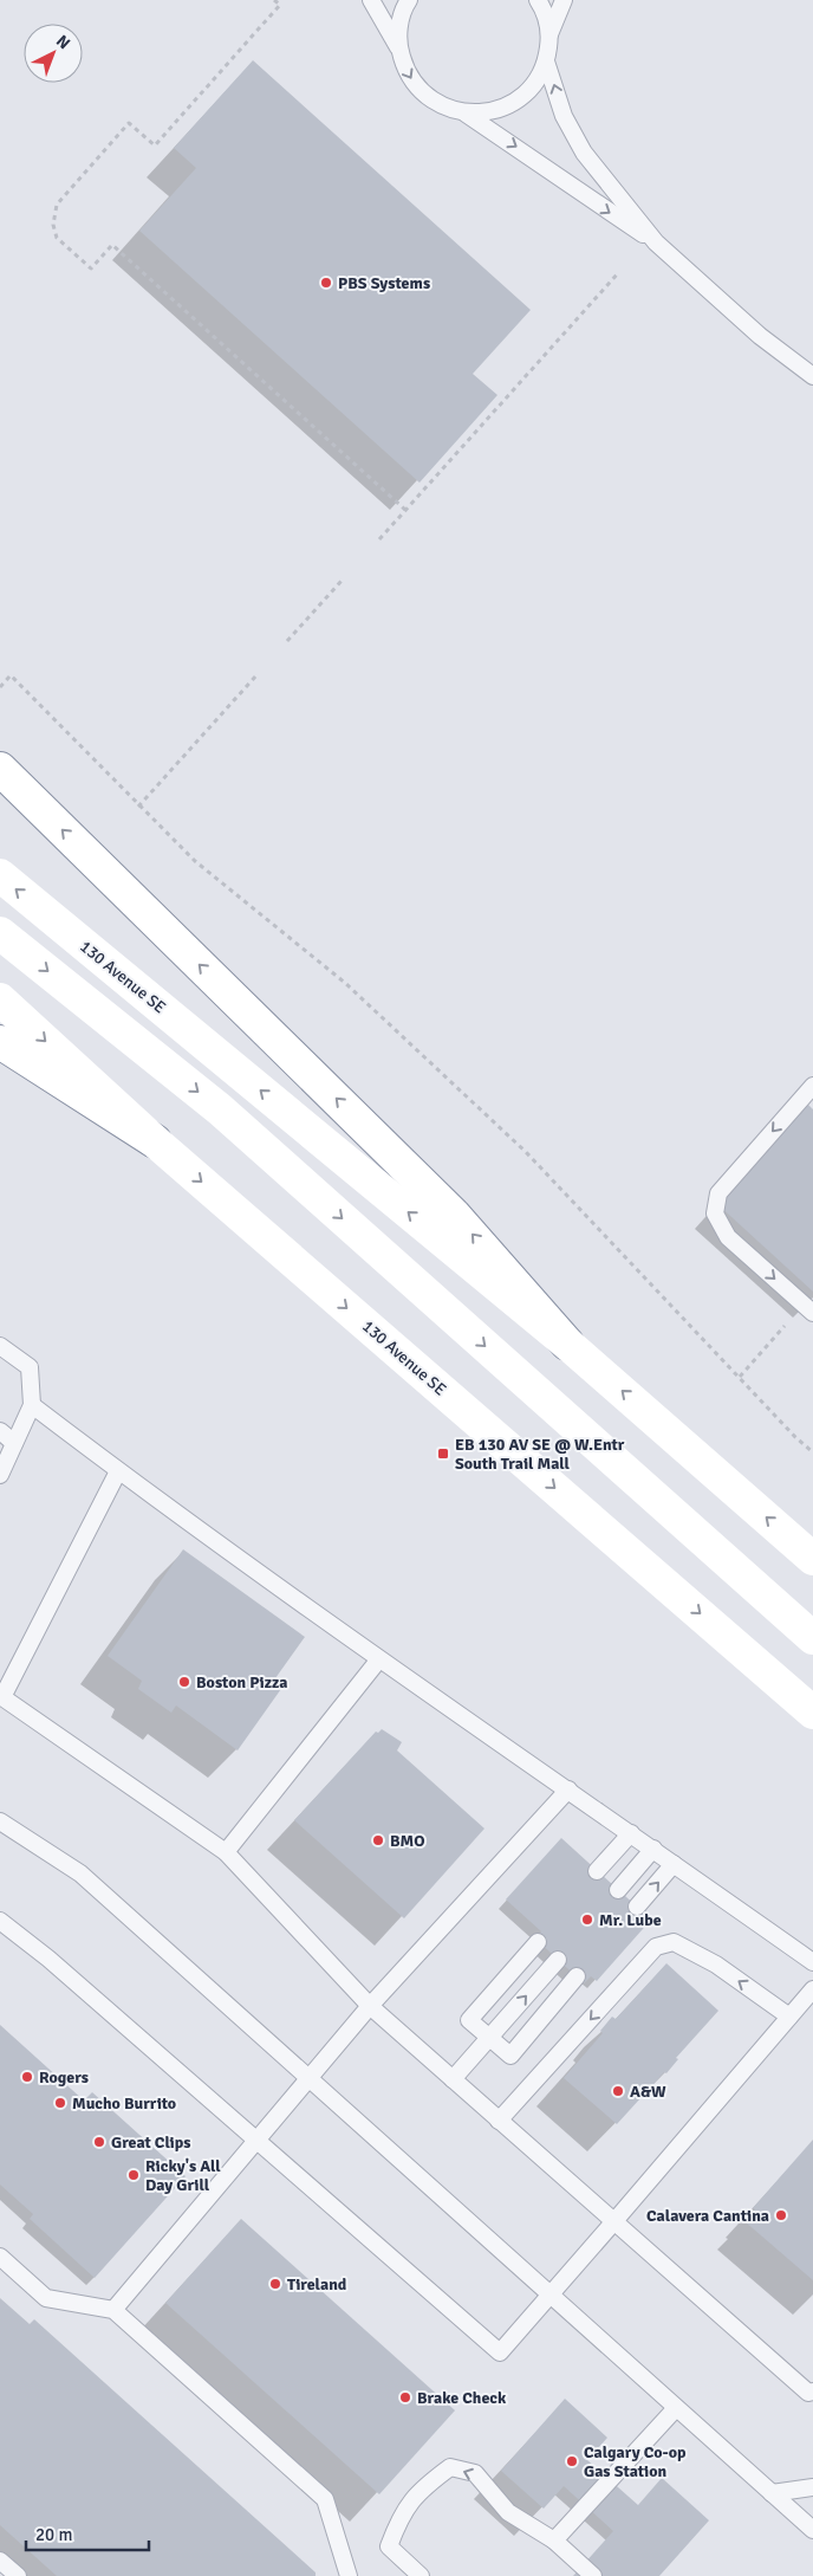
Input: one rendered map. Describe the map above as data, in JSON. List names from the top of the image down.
{
  "streets": {
    "main road": ["130 Avenue SE"]
  },
  "places": {
    "other": [
      "PBS Systems",
      "Boston Pizza",
      "BMO",
      "Mr. Lube",
      "Rogers",
      "A&W",
      "Mucho Burrito",
      "Great Clips",
      "Ricky's All Day Grill",
      "Calavera Cantina",
      "Tireland",
      "Brake Check",
      "Calgary Co-op Gas Station"
    ],
    "transit": ["EB 130 AV SE @ W.Entr South Trail Mall"]
  },
  "scale_bar": "20 m",
  "north": "top right"
}
